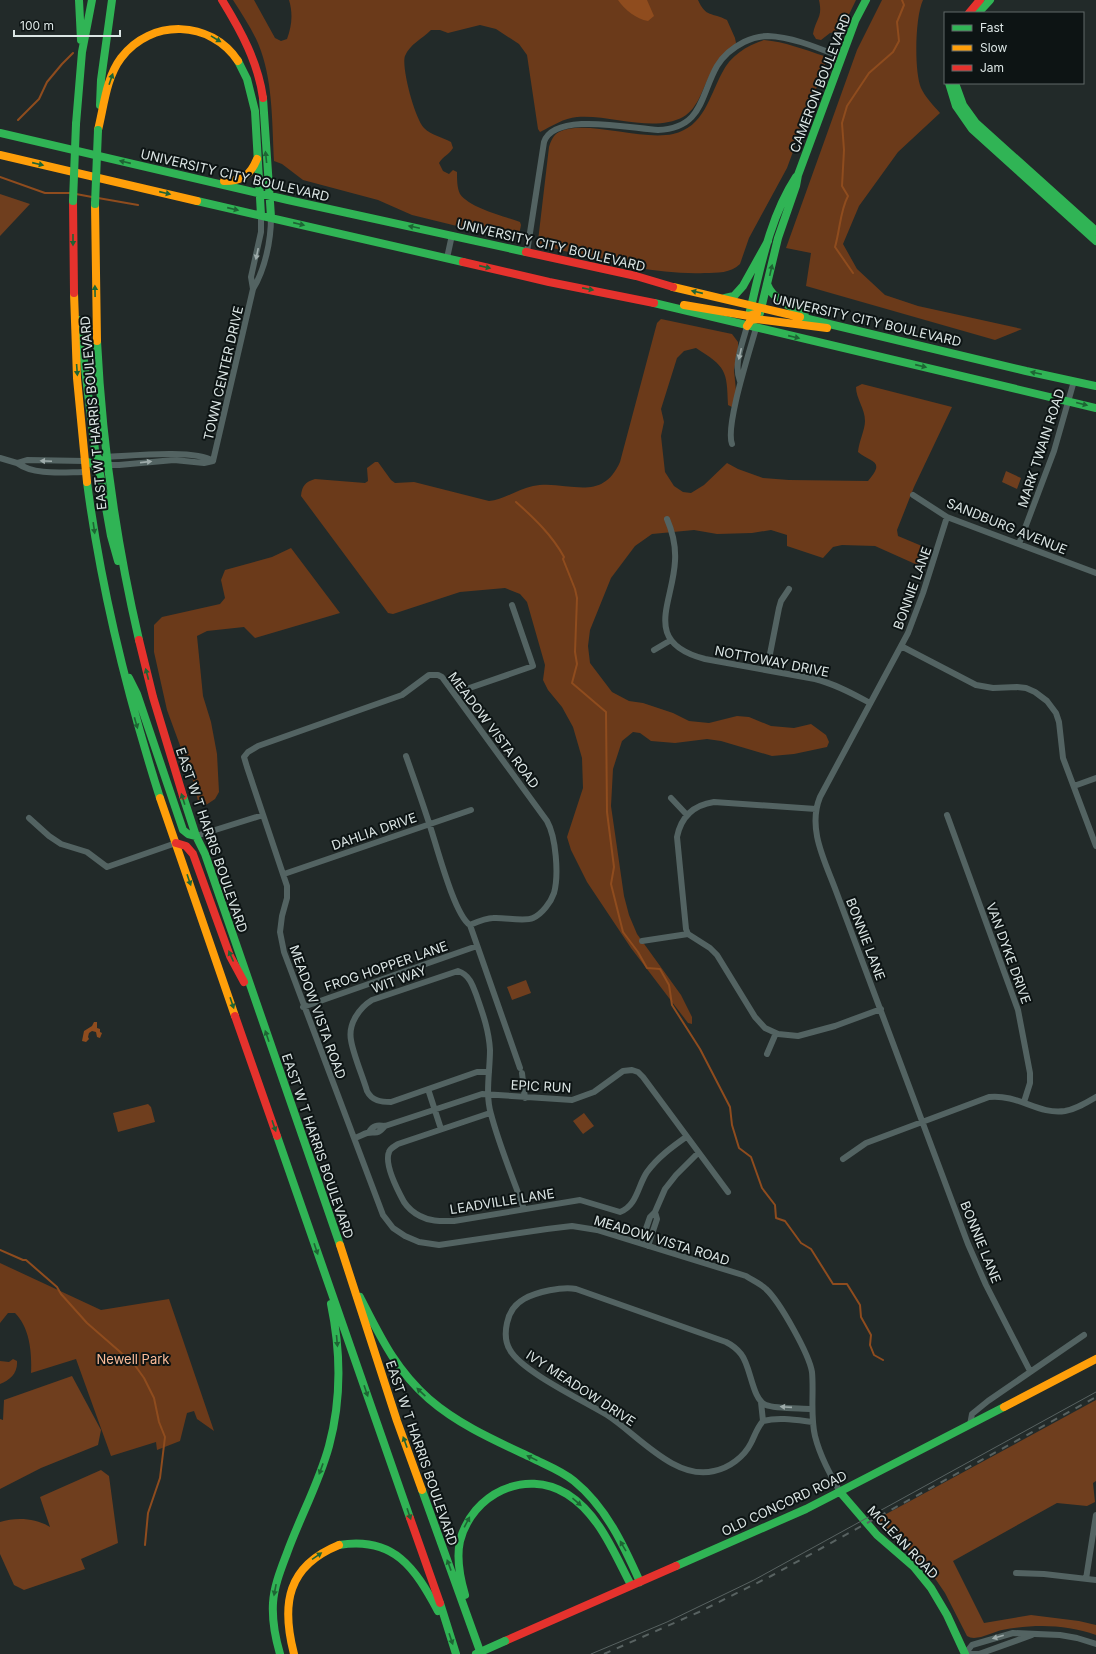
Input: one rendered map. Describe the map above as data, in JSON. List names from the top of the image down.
{
  "streets": {
    "main road": [
      "CAMERON BOULEVARD",
      "UNIVERSITY CITY BOULEVARD",
      "EAST W T HARRIS BOULEVARD",
      "OLD CONCORD ROAD",
      "MCLEAN ROAD"
    ],
    "street": [
      "TOWN CENTER DRIVE",
      "MARK TWAIN ROAD",
      "SANDBURG AVENUE",
      "BONNIE LANE",
      "NOTTOWAY DRIVE",
      "MEADOW VISTA ROAD",
      "DAHLIA DRIVE",
      "VAN DYKE DRIVE",
      "FROG HOPPER LANE",
      "WIT WAY",
      "EPIC RUN",
      "LEADVILLE LANE",
      "IVY MEADOW DRIVE"
    ]
  },
  "crossings": [
    ["CAMERON BOULEVARD", "UNIVERSITY CITY BOULEVARD"],
    ["UNIVERSITY CITY BOULEVARD", "MARK TWAIN ROAD"],
    ["TOWN CENTER DRIVE", "EAST W T HARRIS BOULEVARD"],
    ["MARK TWAIN ROAD", "SANDBURG AVENUE"],
    ["SANDBURG AVENUE", "BONNIE LANE"],
    ["BONNIE LANE", "NOTTOWAY DRIVE"],
    ["MEADOW VISTA ROAD", "DAHLIA DRIVE"],
    ["MEADOW VISTA ROAD", "FROG HOPPER LANE"],
    ["MEADOW VISTA ROAD", "EPIC RUN"],
    ["MEADOW VISTA ROAD", "OLD CONCORD ROAD"],
    ["MEADOW VISTA ROAD", "MCLEAN ROAD"],
    ["WIT WAY", "EPIC RUN"],
    ["WIT WAY", "LEADVILLE LANE"],
    ["EPIC RUN", "LEADVILLE LANE"],
    ["OLD CONCORD ROAD", "MCLEAN ROAD"]
  ],
  "parks": ["Newell Park"],
  "legend": ["Fast", "Slow", "Jam"],
  "scale_bar": "100 m"
}
